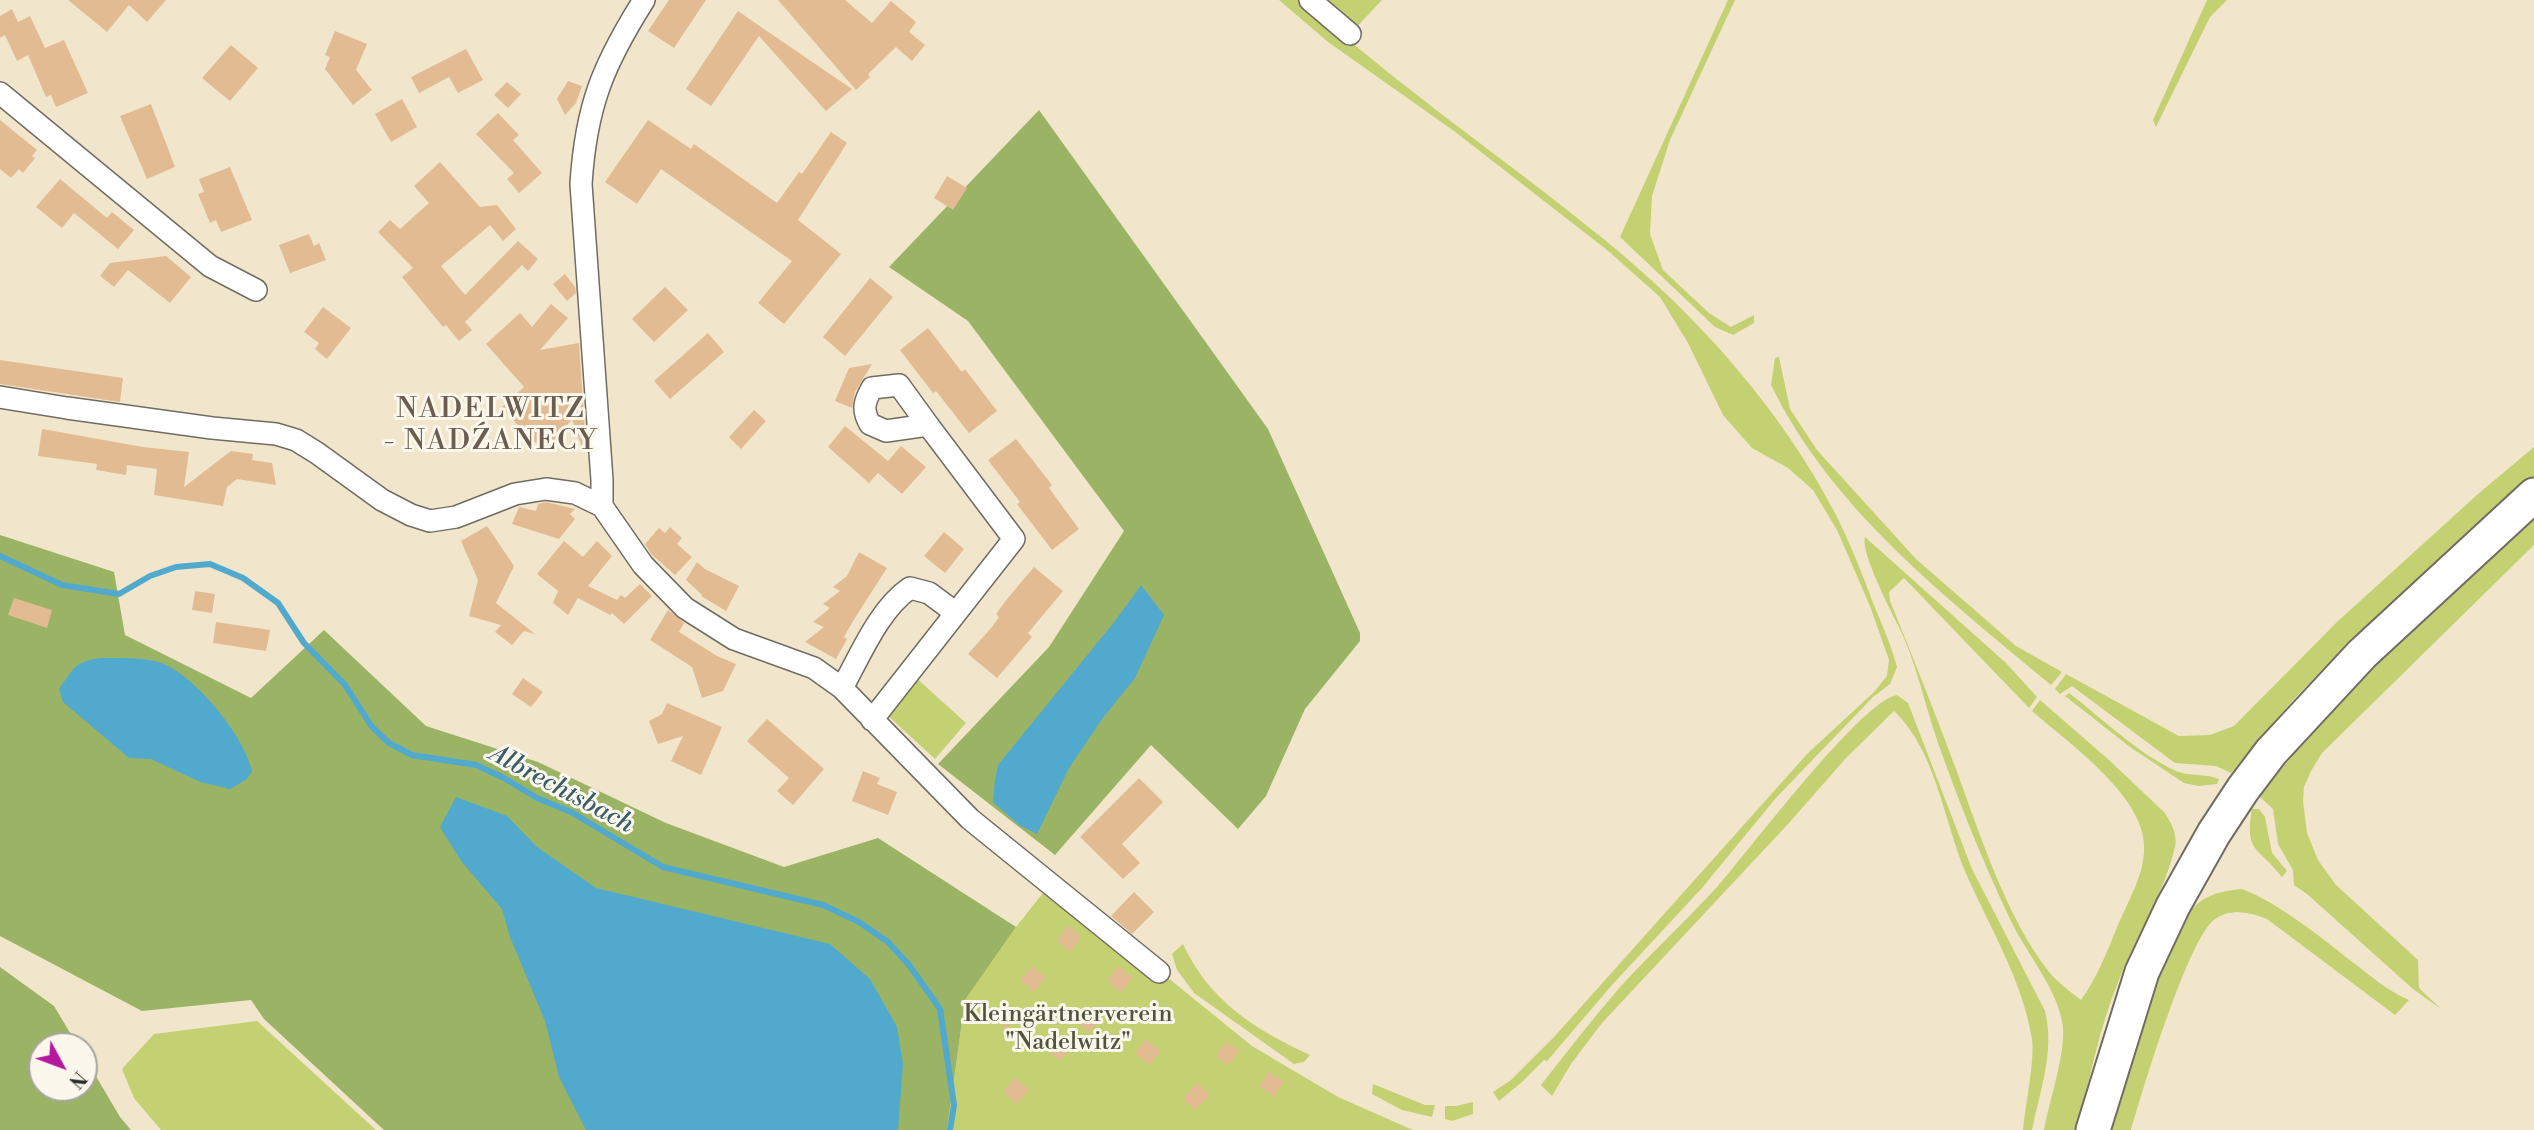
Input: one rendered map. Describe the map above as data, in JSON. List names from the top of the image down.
{
  "districts": ["NADELWITZ - NADŹANECY"],
  "water": ["Albrechtsbach"],
  "parks": ["Kleingärtnerverein \"Nadelwitz\""],
  "north": "bottom right"
}
